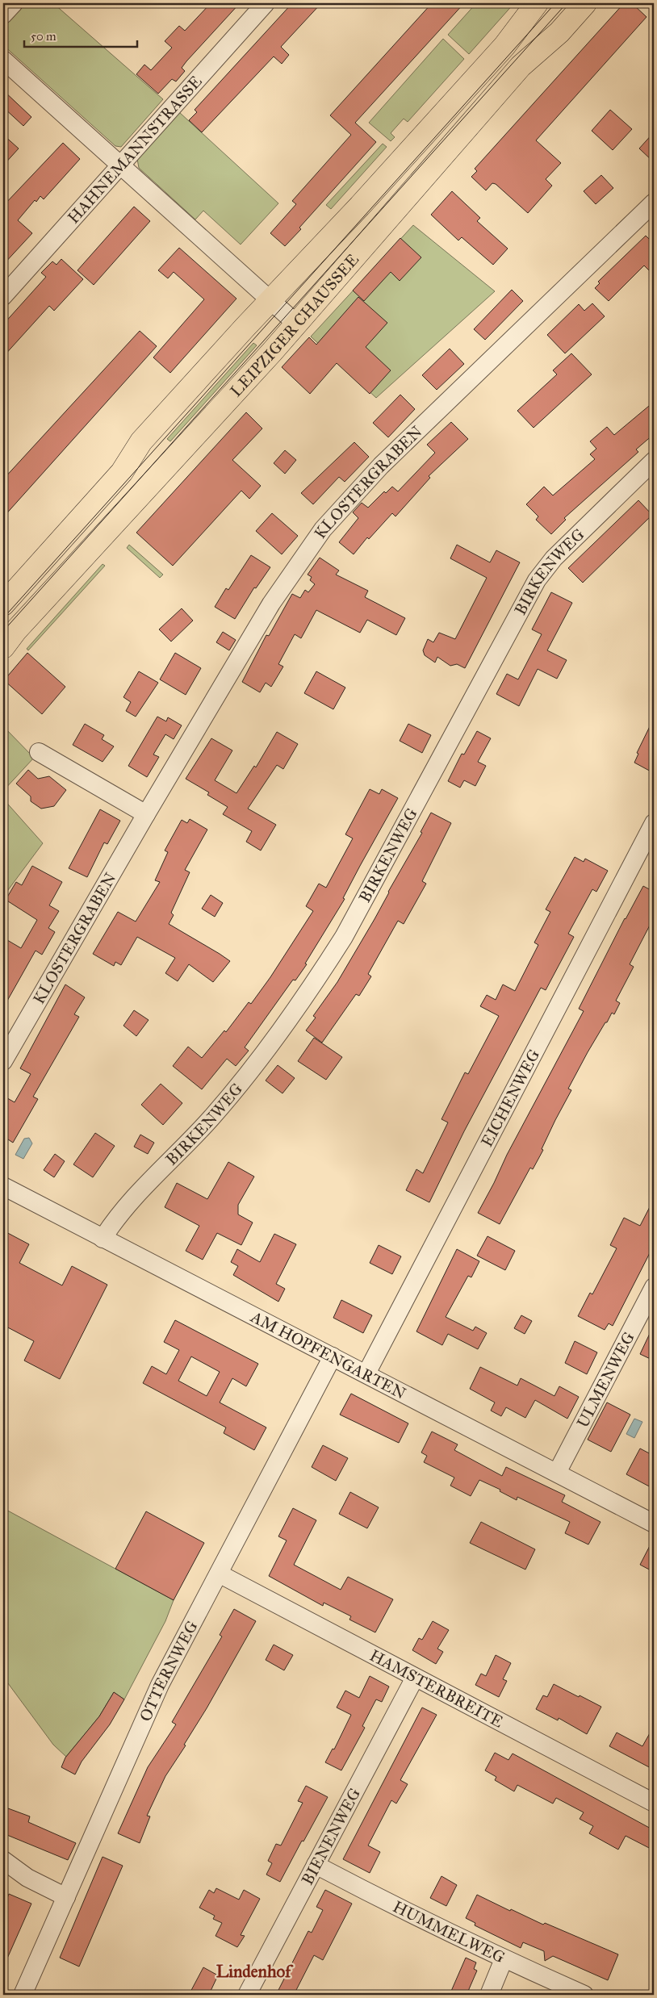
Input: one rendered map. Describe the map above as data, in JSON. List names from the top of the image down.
{
  "streets": {
    "main road": ["LEIPZIGER CHAUSSEE"],
    "street": [
      "HAHNEMANNSTRASSE",
      "KLOSTERGRABEN",
      "BIRKENWEG",
      "EICHENWEG",
      "AM HOPFENGARTEN",
      "ULMENWEG",
      "OTTERNWEG",
      "HAMSTERBREITE",
      "BIENENWEG",
      "HUMMELWEG"
    ]
  },
  "crossings": [
    ["BIRKENWEG", "AM HOPFENGARTEN"],
    ["EICHENWEG", "AM HOPFENGARTEN"],
    ["AM HOPFENGARTEN", "ULMENWEG"],
    ["AM HOPFENGARTEN", "OTTERNWEG"],
    ["OTTERNWEG", "HAMSTERBREITE"],
    ["HAMSTERBREITE", "BIENENWEG"],
    ["BIENENWEG", "HUMMELWEG"]
  ],
  "districts": ["Lindenhof"],
  "scale_bar": "50 m"
}
